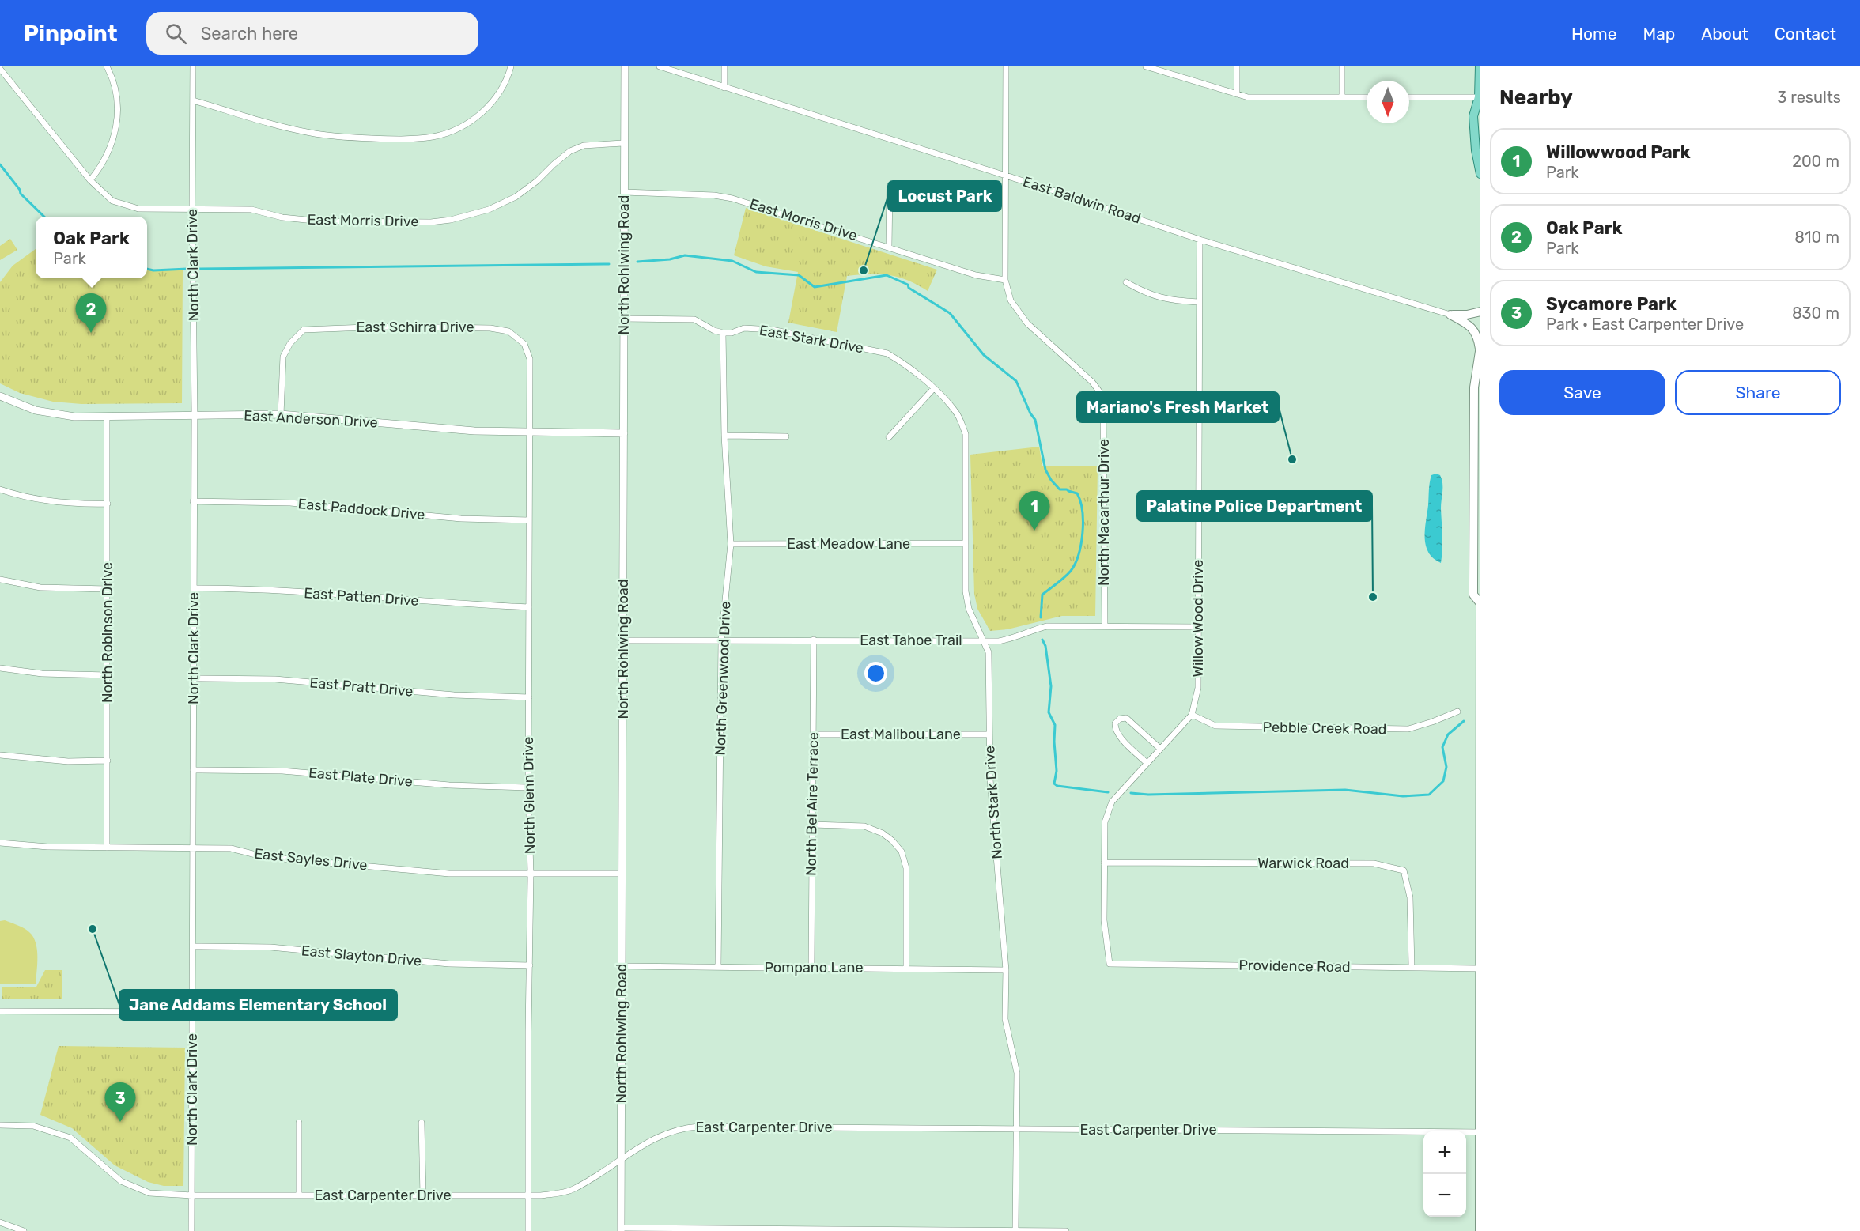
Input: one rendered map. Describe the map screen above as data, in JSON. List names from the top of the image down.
{
  "streets": {
    "street": [
      "East Baldwin Road",
      "East Morris Drive",
      "North Clark Drive",
      "North Rohlwing Road",
      "East Schirra Drive",
      "East Stark Drive",
      "East Anderson Drive",
      "East Paddock Drive",
      "North Macarthur Drive",
      "East Meadow Lane",
      "East Patten Drive",
      "Willow Wood Drive",
      "North Robinson Drive",
      "East Tahoe Trail",
      "North Greenwood Drive",
      "East Pratt Drive",
      "Pebble Creek Road",
      "East Malibou Lane",
      "East Plate Drive",
      "North Glenn Drive",
      "North Stark Drive",
      "North Bel Aire Terrace",
      "East Sayles Drive",
      "Warwick Road",
      "East Slayton Drive",
      "Providence Road",
      "Pompano Lane",
      "East Carpenter Drive"
    ]
  },
  "crossings": [
    ["East Baldwin Road", "North Macarthur Drive"],
    ["East Baldwin Road", "Willow Wood Drive"],
    ["East Morris Drive", "North Clark Drive"],
    ["East Morris Drive", "North Rohlwing Road"],
    ["East Morris Drive", "North Macarthur Drive"],
    ["North Clark Drive", "East Anderson Drive"],
    ["North Clark Drive", "East Paddock Drive"],
    ["North Clark Drive", "East Patten Drive"],
    ["North Clark Drive", "East Pratt Drive"],
    ["North Clark Drive", "East Plate Drive"],
    ["North Clark Drive", "East Sayles Drive"],
    ["North Clark Drive", "East Slayton Drive"],
    ["North Clark Drive", "East Carpenter Drive"],
    ["North Rohlwing Road", "East Anderson Drive"],
    ["North Rohlwing Road", "East Tahoe Trail"],
    ["North Rohlwing Road", "East Sayles Drive"],
    ["North Rohlwing Road", "Pompano Lane"],
    ["North Rohlwing Road", "East Carpenter Drive"],
    ["East Schirra Drive", "East Anderson Drive"],
    ["East Schirra Drive", "North Glenn Drive"],
    ["East Stark Drive", "North Greenwood Drive"],
    ["East Stark Drive", "North Stark Drive"],
    ["East Anderson Drive", "North Robinson Drive"],
    ["East Anderson Drive", "North Glenn Drive"],
    ["East Paddock Drive", "North Glenn Drive"],
    ["North Macarthur Drive", "East Tahoe Trail"],
    ["East Meadow Lane", "North Greenwood Drive"],
    ["East Meadow Lane", "North Stark Drive"],
    ["East Patten Drive", "North Glenn Drive"],
    ["Willow Wood Drive", "East Tahoe Trail"],
    ["Willow Wood Drive", "Pebble Creek Road"],
    ["Willow Wood Drive", "Warwick Road"],
    ["Willow Wood Drive", "Providence Road"],
    ["North Robinson Drive", "East Sayles Drive"],
    ["East Tahoe Trail", "North Greenwood Drive"],
    ["East Tahoe Trail", "North Stark Drive"],
    ["East Tahoe Trail", "North Bel Aire Terrace"],
    ["North Greenwood Drive", "Pompano Lane"],
    ["East Pratt Drive", "North Glenn Drive"],
    ["East Malibou Lane", "North Stark Drive"],
    ["East Malibou Lane", "North Bel Aire Terrace"],
    ["East Plate Drive", "North Glenn Drive"],
    ["North Glenn Drive", "East Sayles Drive"],
    ["North Glenn Drive", "East Slayton Drive"],
    ["North Glenn Drive", "East Carpenter Drive"],
    ["North Stark Drive", "Pompano Lane"],
    ["North Stark Drive", "East Carpenter Drive"],
    ["North Bel Aire Terrace", "Pompano Lane"],
    ["Warwick Road", "Providence Road"]
  ],
  "places": [
    "Locust Park",
    "Mariano's Fresh Market",
    "Palatine Police Department",
    "Jane Addams Elementary School"
  ],
  "north": "bottom",
  "page": {
    "header": "Pinpoint",
    "search": "Search here",
    "nav": [
      "Home",
      "Map",
      "About",
      "Contact"
    ],
    "heading": ["Nearby", "3 results"],
    "list": [
      {
        "mark": "1",
        "name": "Willowwood Park",
        "note": "Park",
        "value": "200 m"
      },
      {
        "mark": "2",
        "name": "Oak Park",
        "note": "Park",
        "value": "810 m"
      },
      {
        "mark": "3",
        "name": "Sycamore Park",
        "note": "Park · East Carpenter Drive",
        "value": "830 m"
      }
    ],
    "popup": ["Oak Park", "Park"],
    "pins": ["2", "1", "3"],
    "buttons": ["Save", "Share"],
    "map_buttons": ["+", "−"]
  }
}
